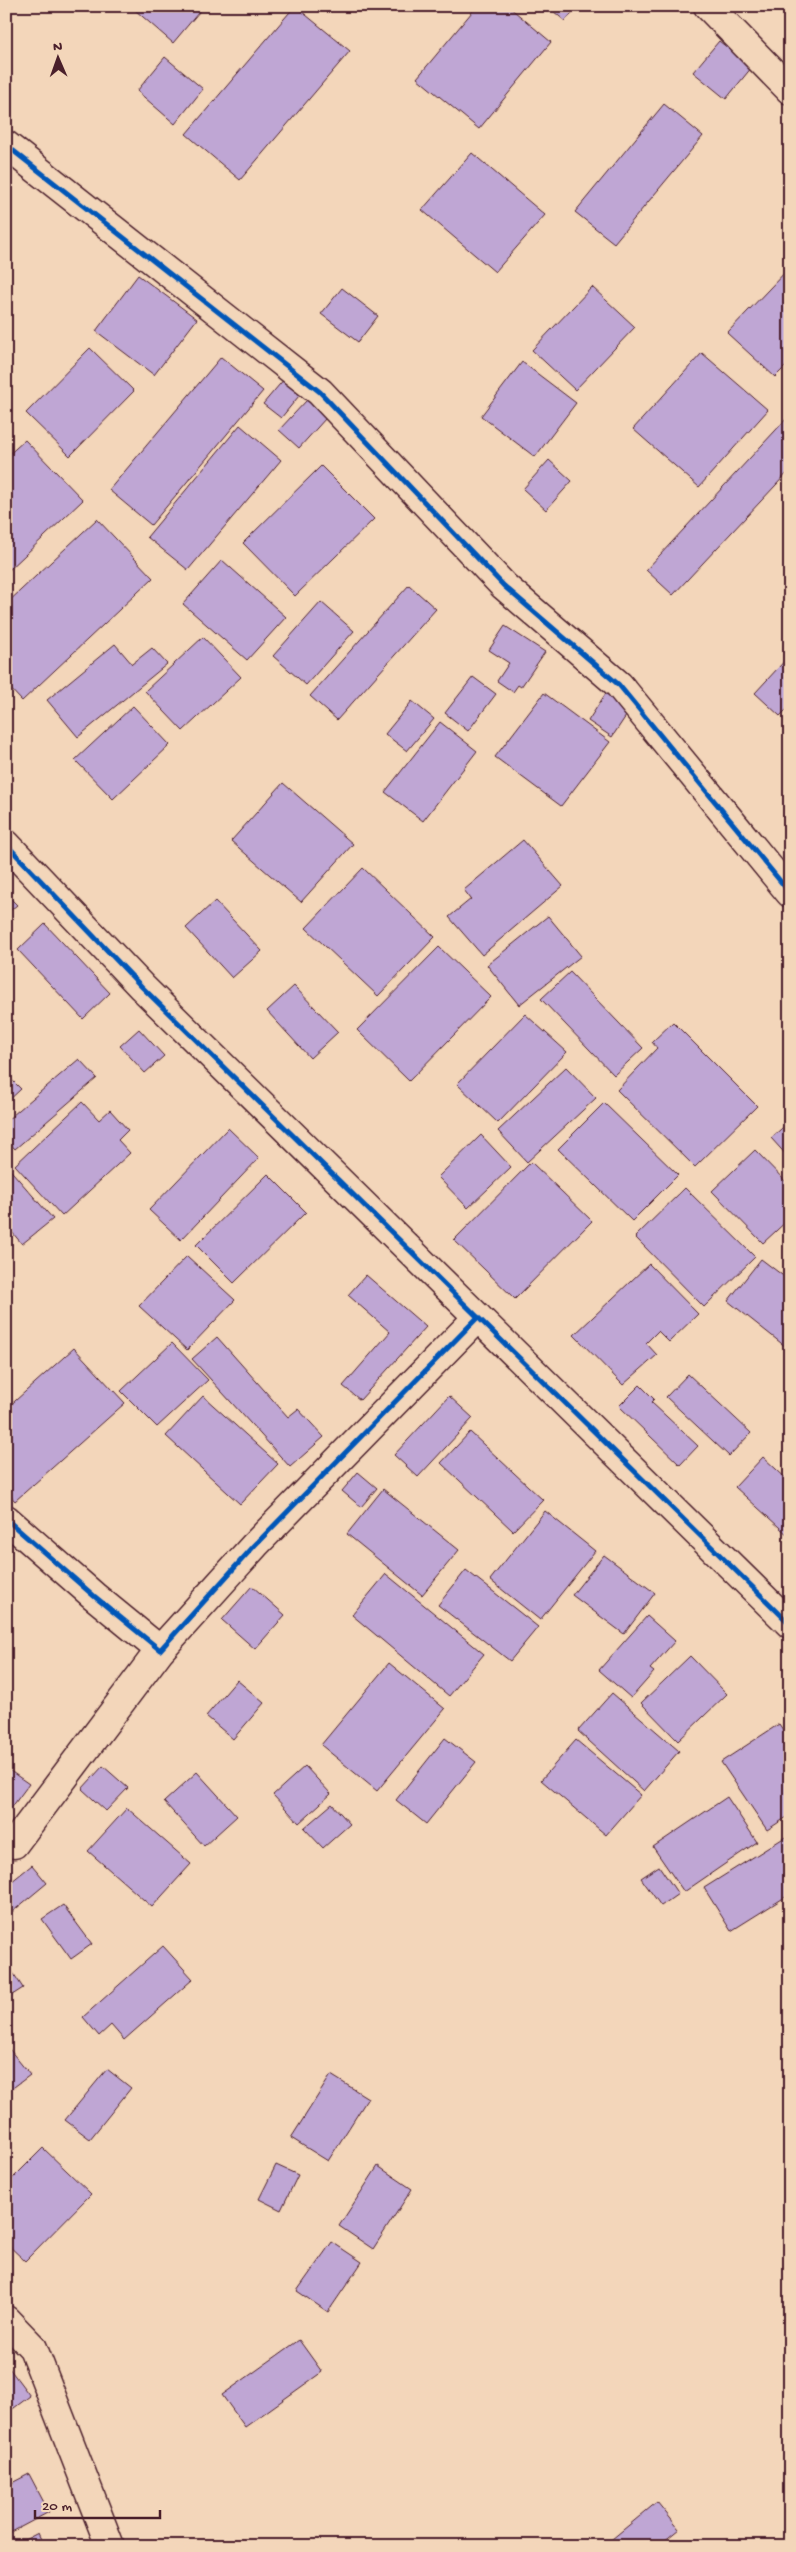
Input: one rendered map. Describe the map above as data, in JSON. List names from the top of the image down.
{
  "scale_bar": "20 m",
  "north": "top"
}
